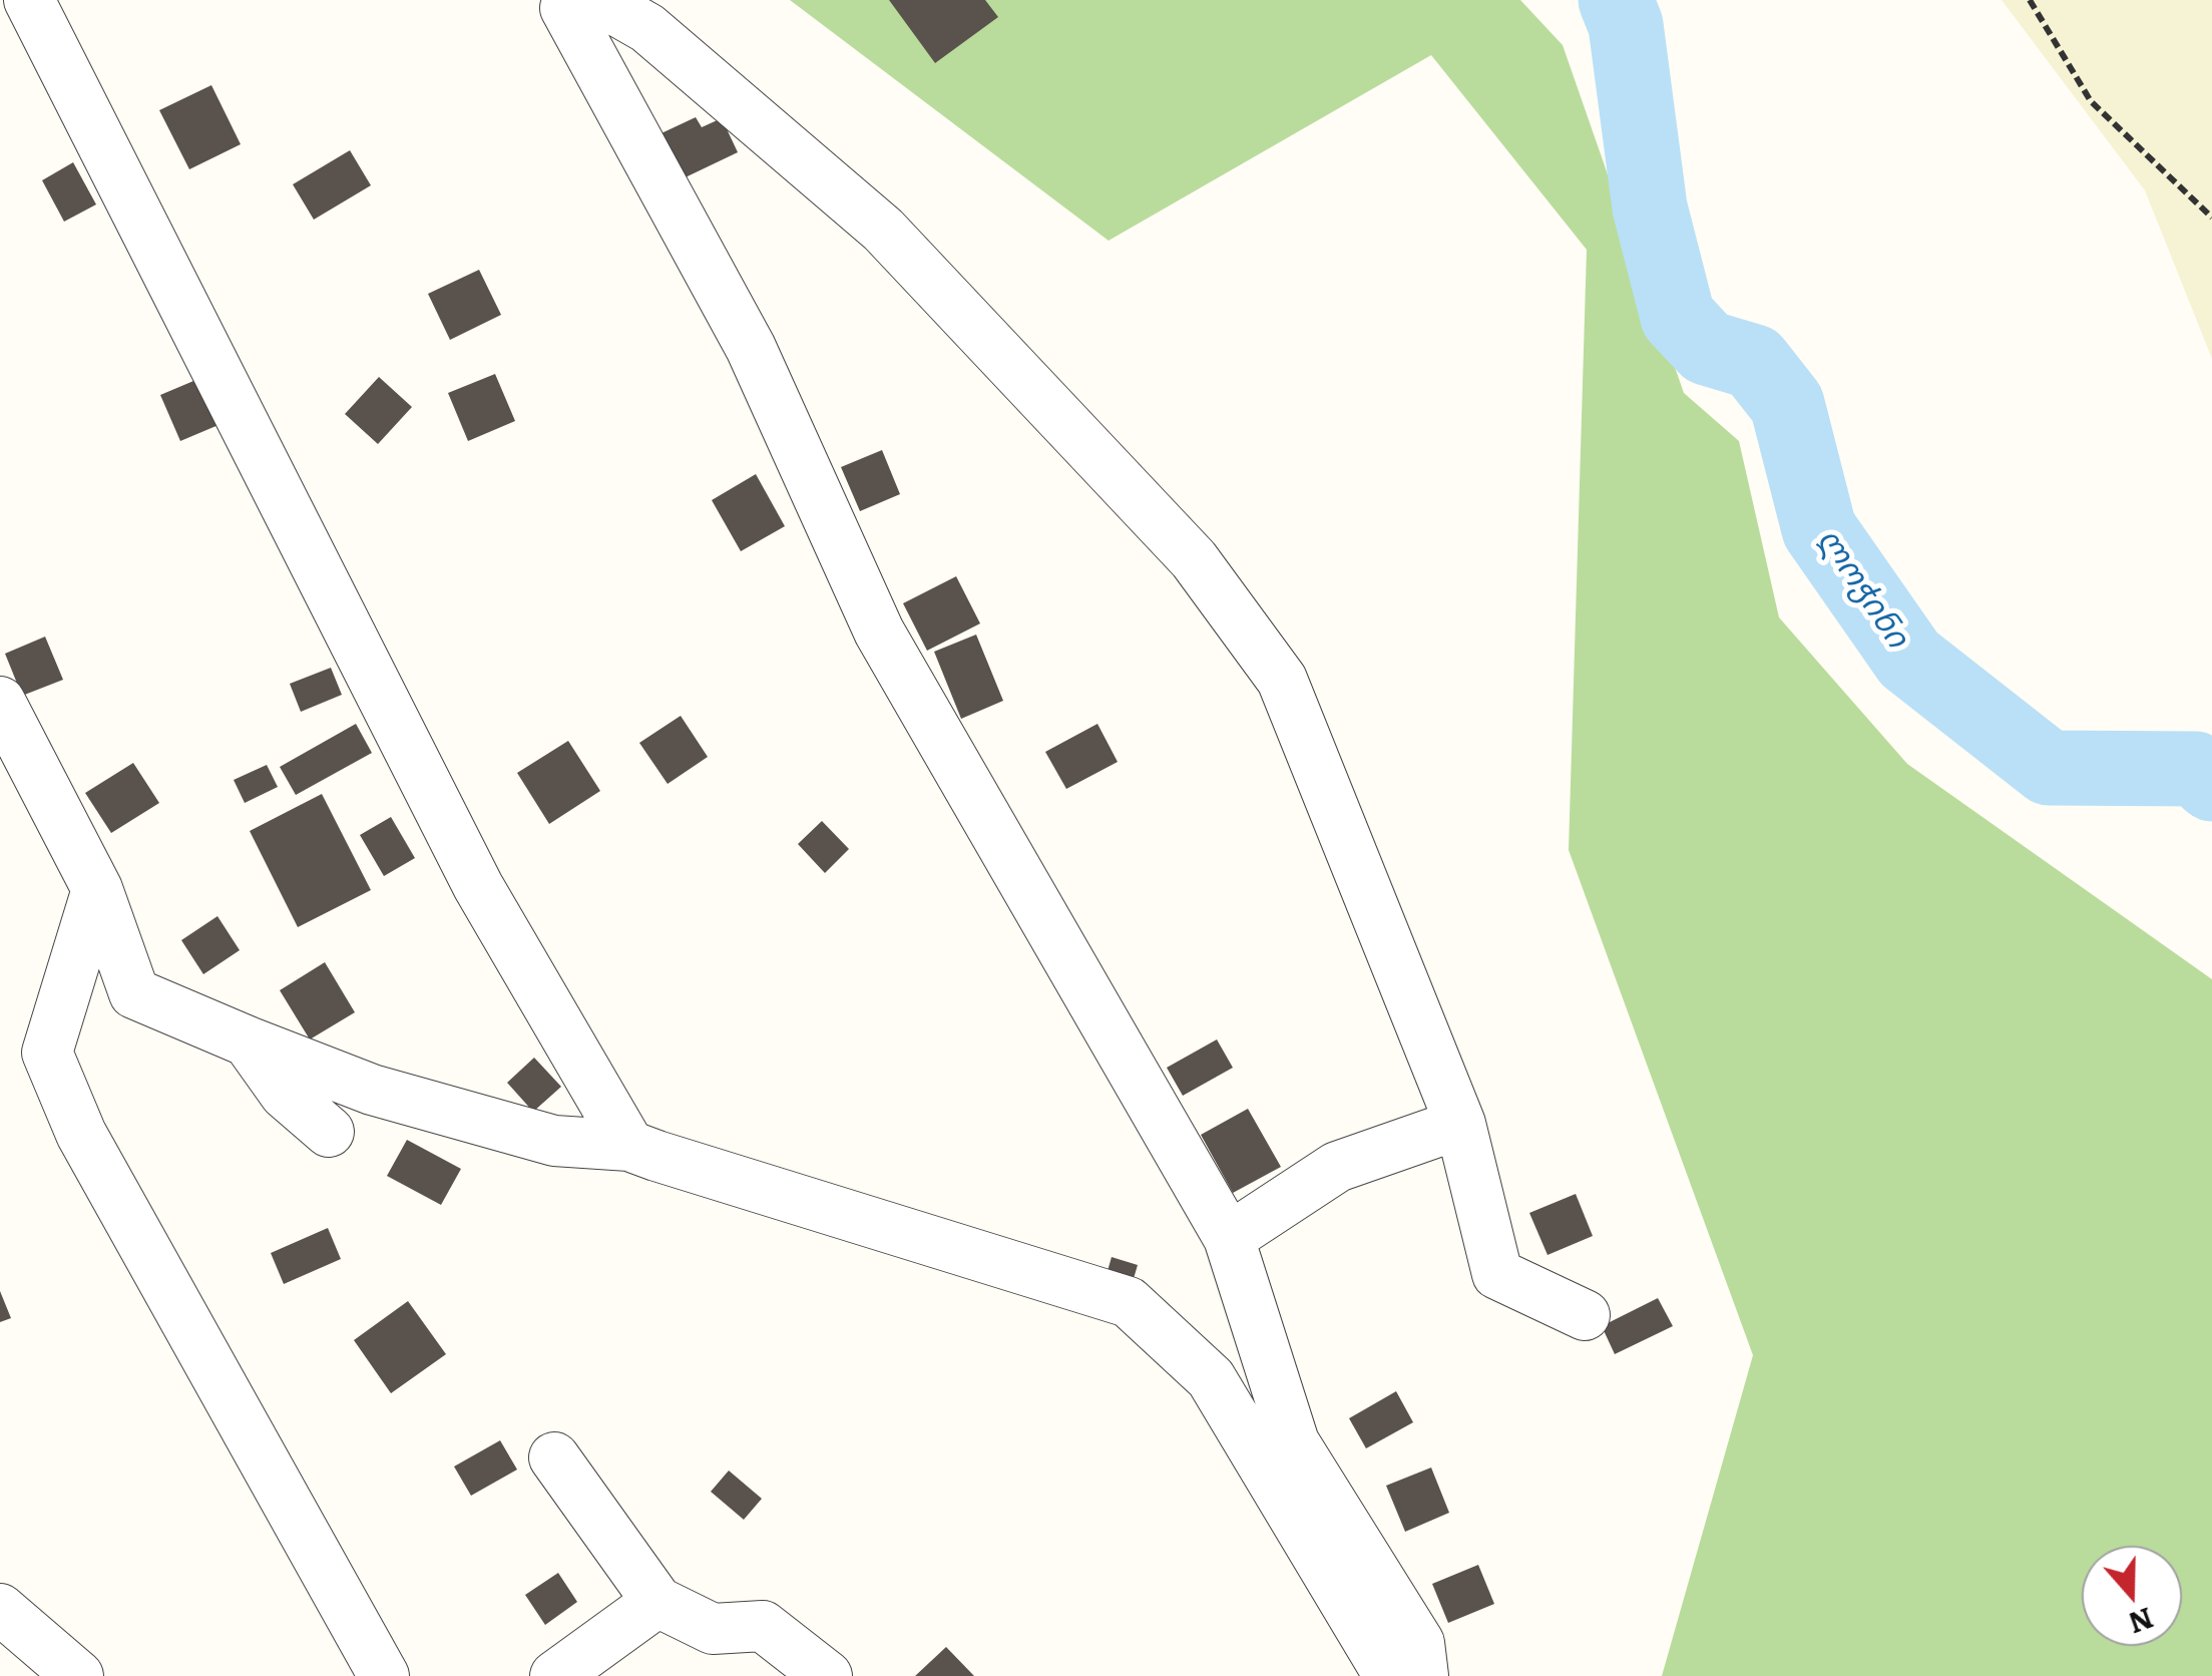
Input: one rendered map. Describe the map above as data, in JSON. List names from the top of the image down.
{
  "water": ["ლოჭინი"],
  "north": "bottom"
}
